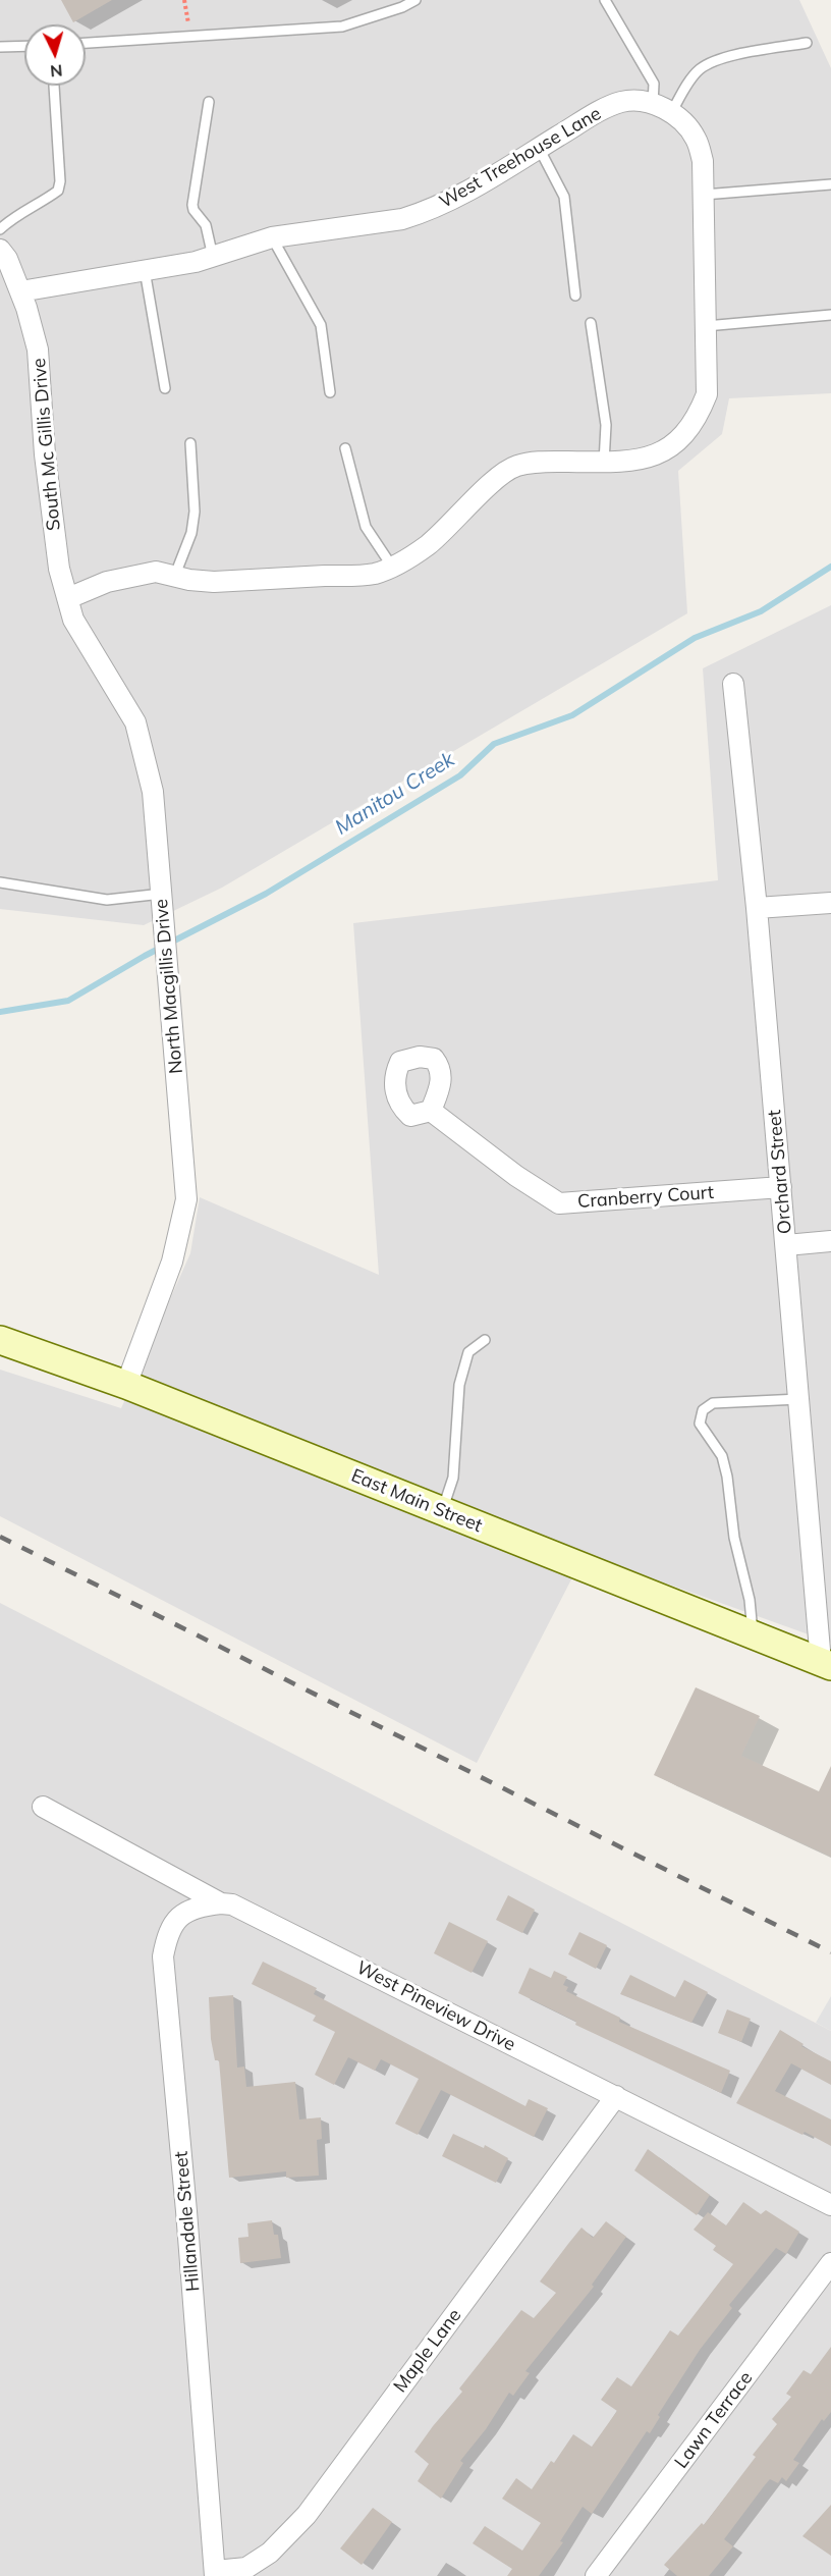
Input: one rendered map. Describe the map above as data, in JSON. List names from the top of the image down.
{
  "streets": {
    "main road": ["East Main Street"],
    "street": [
      "West Treehouse Lane",
      "South Mc Gillis Drive",
      "North Macgillis Drive",
      "Orchard Street",
      "Cranberry Court",
      "West Pineview Drive",
      "Hillandale Street",
      "Maple Lane",
      "Lawn Terrace"
    ]
  },
  "crossings": [
    ["West Treehouse Lane", "South Mc Gillis Drive"],
    ["West Treehouse Lane", "North Macgillis Drive"],
    ["South Mc Gillis Drive", "North Macgillis Drive"],
    ["North Macgillis Drive", "East Main Street"],
    ["Orchard Street", "Cranberry Court"],
    ["Orchard Street", "East Main Street"],
    ["West Pineview Drive", "Hillandale Street"],
    ["West Pineview Drive", "Maple Lane"],
    ["Hillandale Street", "Maple Lane"]
  ],
  "water": ["Manitou Creek"],
  "north": "bottom"
}
